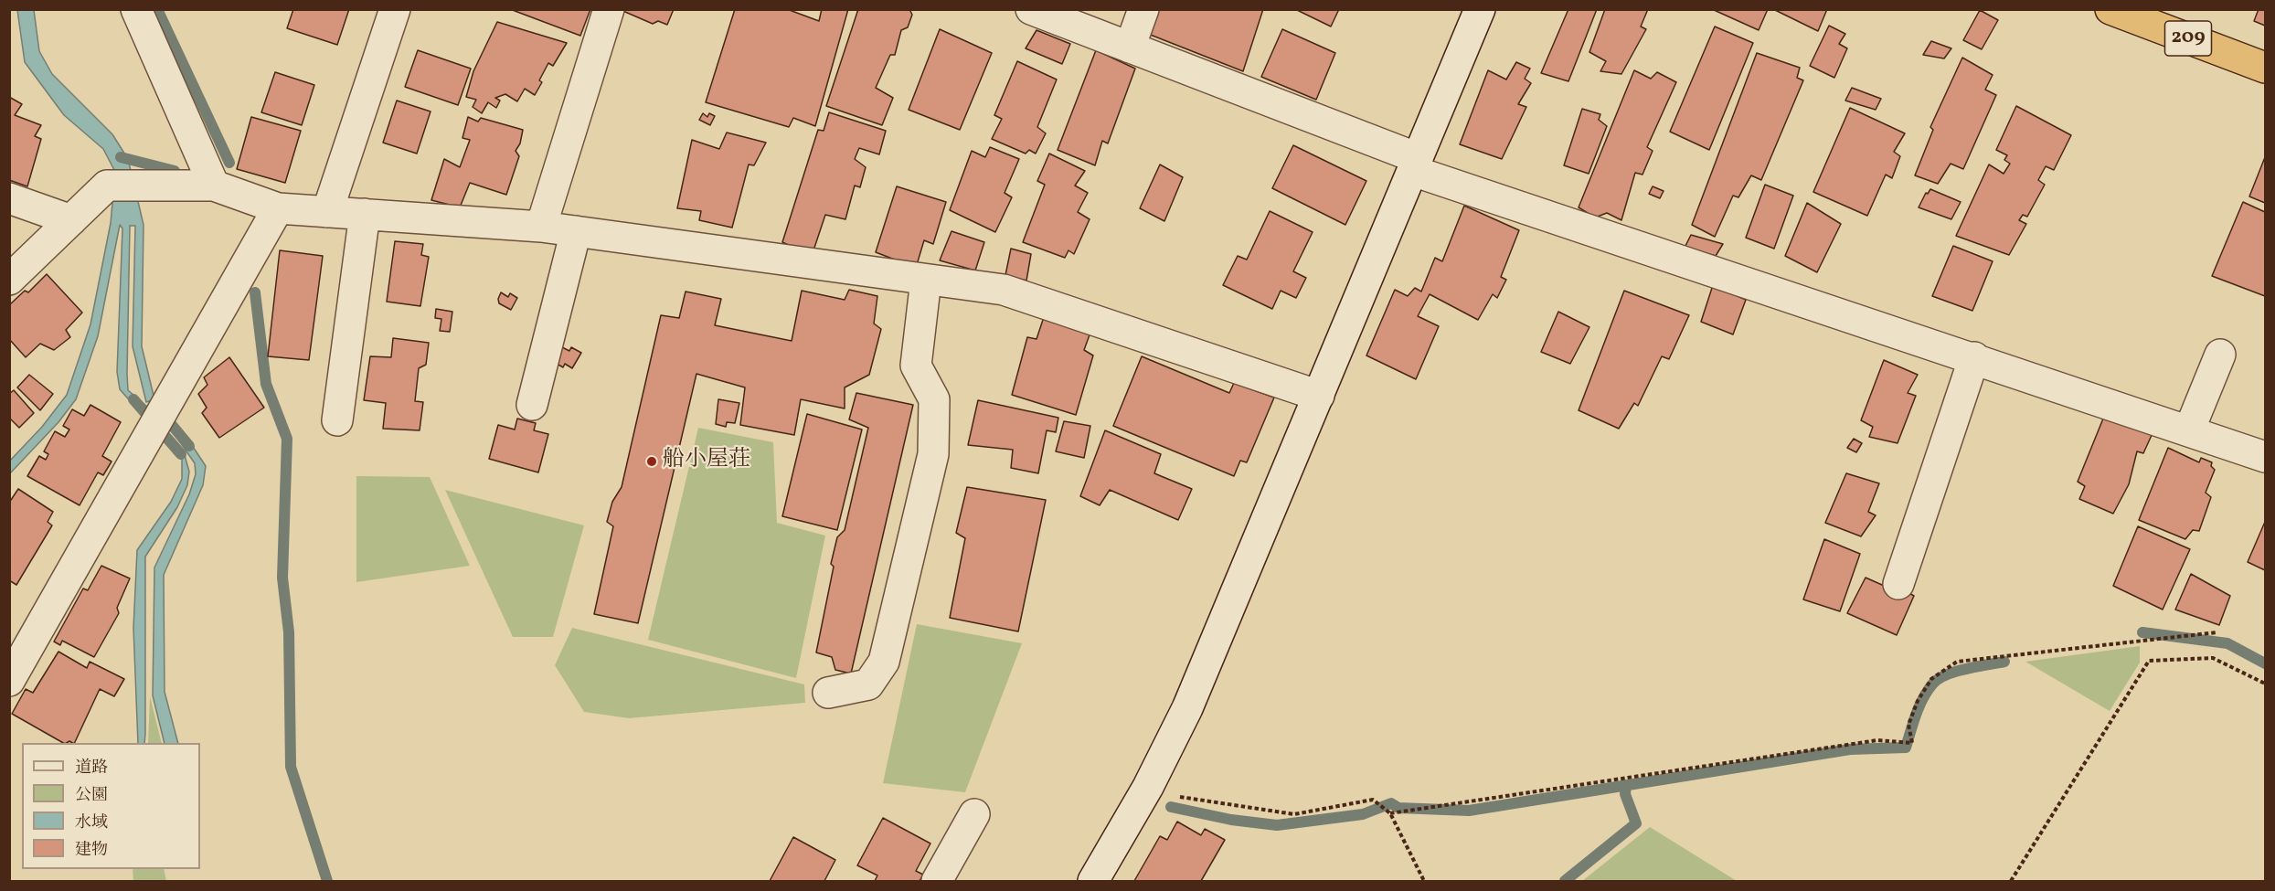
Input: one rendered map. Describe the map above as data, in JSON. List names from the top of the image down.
{
  "streets": {
    "highway": ["209"]
  },
  "places": ["船小屋荘"],
  "legend": [
    "道路",
    "公園",
    "水域",
    "建物"
  ]
}
